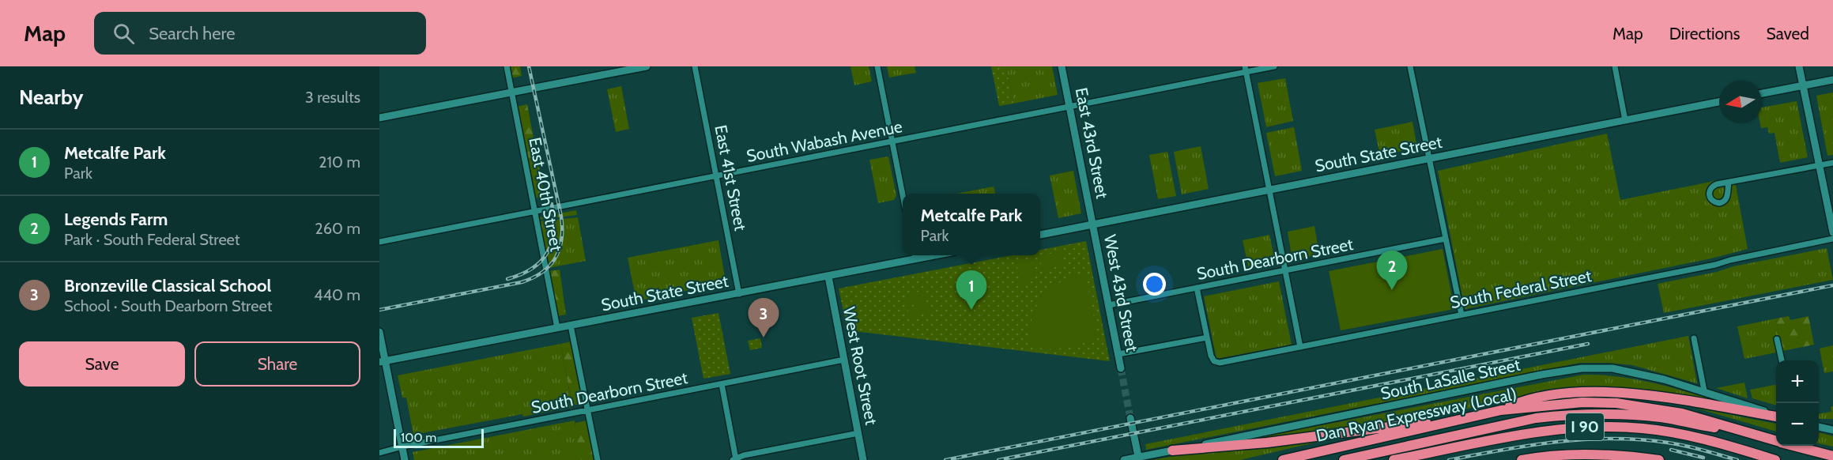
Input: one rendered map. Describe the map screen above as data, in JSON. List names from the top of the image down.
{
  "streets": {
    "highway": ["Dan Ryan Expressway (Local)", "I 90"],
    "main road": [
      "East 43rd Street",
      "South State Street",
      "West 43rd Street",
      "West Root Street",
      "South LaSalle Street"
    ],
    "street": [
      "South Wabash Avenue",
      "East 41st Street",
      "East 40th Street",
      "South Dearborn Street",
      "South Federal Street"
    ]
  },
  "crossings": [
    ["South Wabash Avenue", "East 43rd Street"],
    ["South Wabash Avenue", "East 41st Street"],
    ["South Wabash Avenue", "East 40th Street"],
    ["East 43rd Street", "South State Street"],
    ["East 43rd Street", "West 43rd Street"],
    ["South State Street", "East 41st Street"],
    ["South State Street", "East 40th Street"],
    ["South State Street", "West 43rd Street"],
    ["South State Street", "West Root Street"],
    ["South Dearborn Street", "West 43rd Street"],
    ["South Dearborn Street", "West Root Street"]
  ],
  "scale_bar": "100 m",
  "north": "left",
  "page": {
    "header": "Map",
    "search": "Search here",
    "nav": ["Map", "Directions", "Saved"],
    "heading": ["Nearby", "3 results"],
    "list": [
      {
        "mark": "1",
        "name": "Metcalfe Park",
        "note": "Park",
        "value": "210 m"
      },
      {
        "mark": "2",
        "name": "Legends Farm",
        "note": "Park · South Federal Street",
        "value": "260 m"
      },
      {
        "mark": "3",
        "name": "Bronzeville Classical School",
        "note": "School · South Dearborn Street",
        "value": "440 m"
      }
    ],
    "popup": ["Metcalfe Park", "Park"],
    "pins": ["2", "1", "3"],
    "buttons": ["Save", "Share"],
    "map_buttons": ["+", "−"],
    "scale": "100 m"
  }
}
